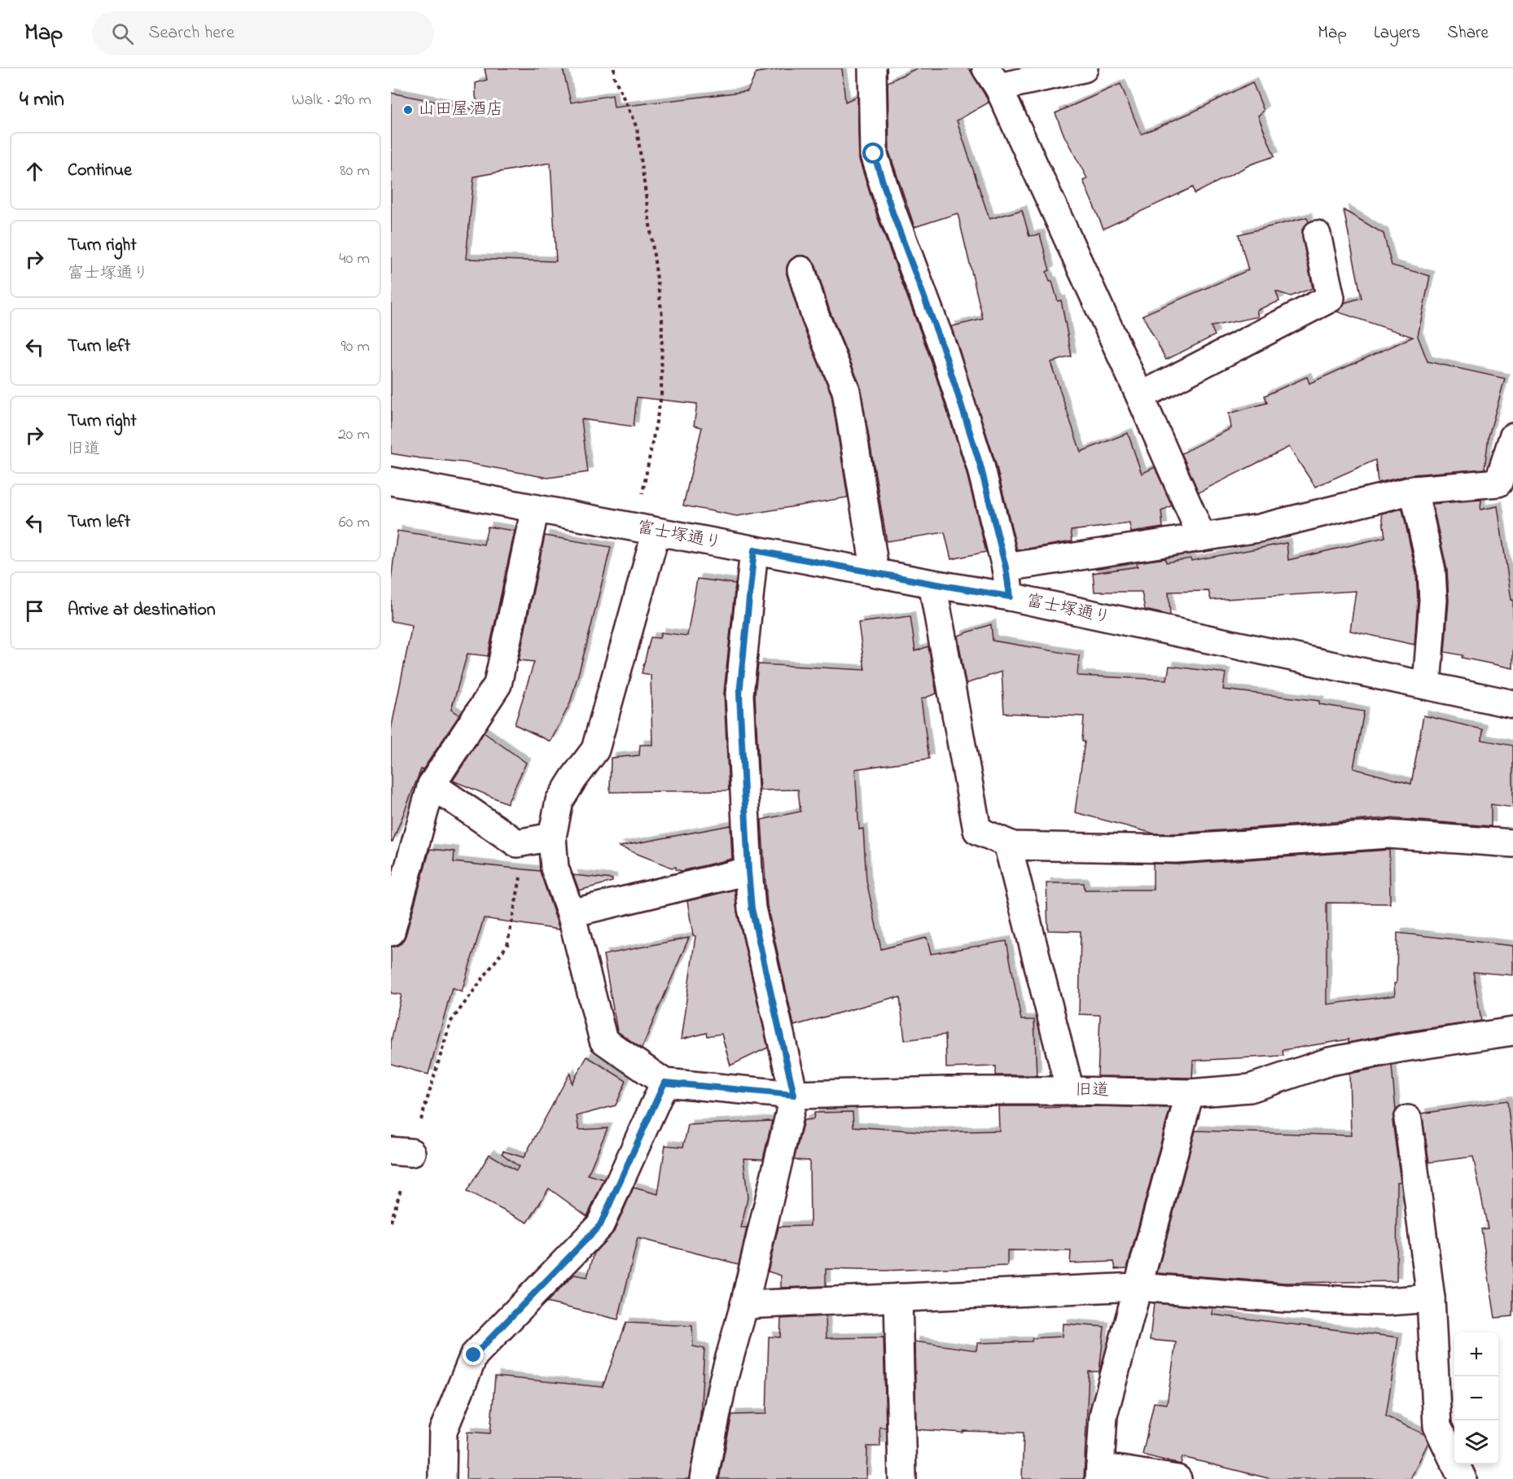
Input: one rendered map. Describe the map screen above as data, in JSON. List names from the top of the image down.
{
  "streets": {
    "street": ["富士塚通り", "旧道"]
  },
  "places": ["山田屋酒店"],
  "page": {
    "header": "Map",
    "search": "Search here",
    "nav": ["Map", "Layers", "Share"],
    "heading": ["4 min", "Walk · 290 m"],
    "list": [
      ["Continue", "80 m"],
      ["Turn right", "富士塚通り", "40 m"],
      ["Turn left", "90 m"],
      ["Turn right", "旧道", "20 m"],
      ["Turn left", "60 m"],
      "Arrive at destination"
    ],
    "map_buttons": ["+", "−"]
  }
}
